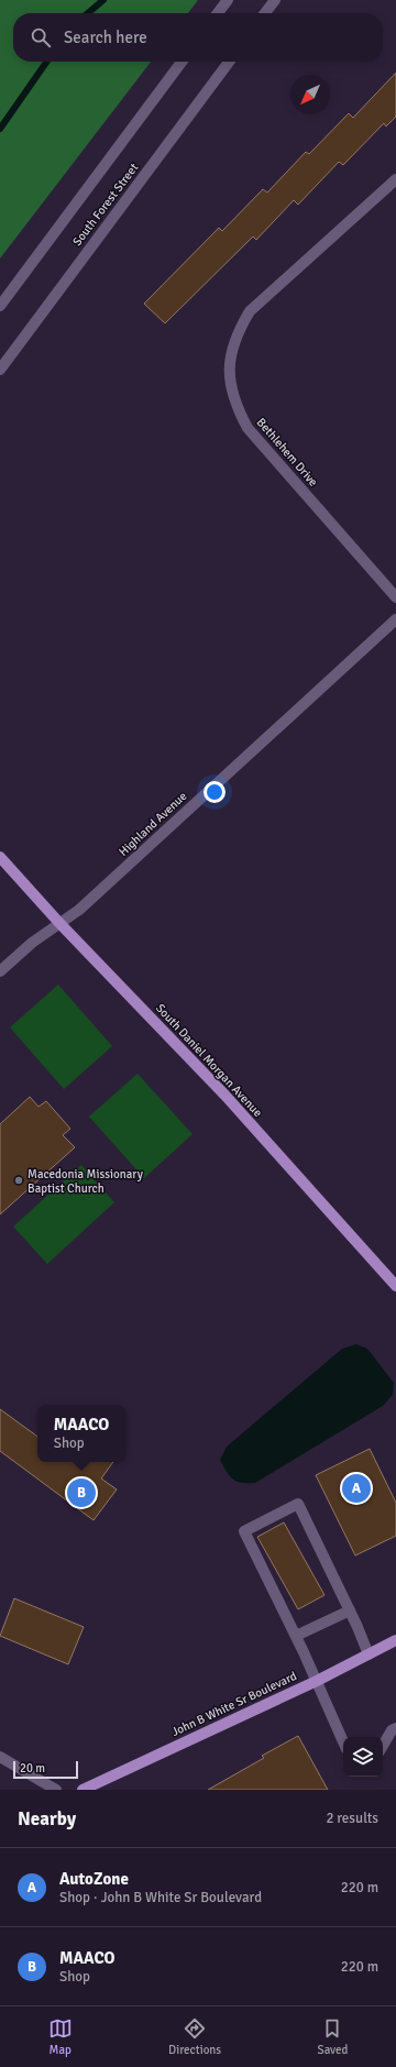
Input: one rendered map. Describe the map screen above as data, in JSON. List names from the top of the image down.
{
  "streets": {
    "main road": ["South Daniel Morgan Avenue", "John B White Sr Boulevard"],
    "street": ["South Forest Street", "Bethlehem Drive", "Highland Avenue"]
  },
  "crossings": [
    ["Highland Avenue", "South Daniel Morgan Avenue"]
  ],
  "places": ["Macedonia Missionary Baptist Church"],
  "scale_bar": "20 m",
  "north": "bottom left",
  "page": {
    "search": "Search here",
    "popup": ["MAACO", "Shop"],
    "pins": ["A", "B"],
    "scale": "20 m",
    "heading": ["Nearby", "2 results"],
    "list": [
      {
        "mark": "A",
        "name": "AutoZone",
        "note": "Shop · John B White Sr Boulevard",
        "value": "220 m"
      },
      {
        "mark": "B",
        "name": "MAACO",
        "note": "Shop",
        "value": "220 m"
      }
    ],
    "nav": ["Map", "Directions", "Saved"]
  }
}
